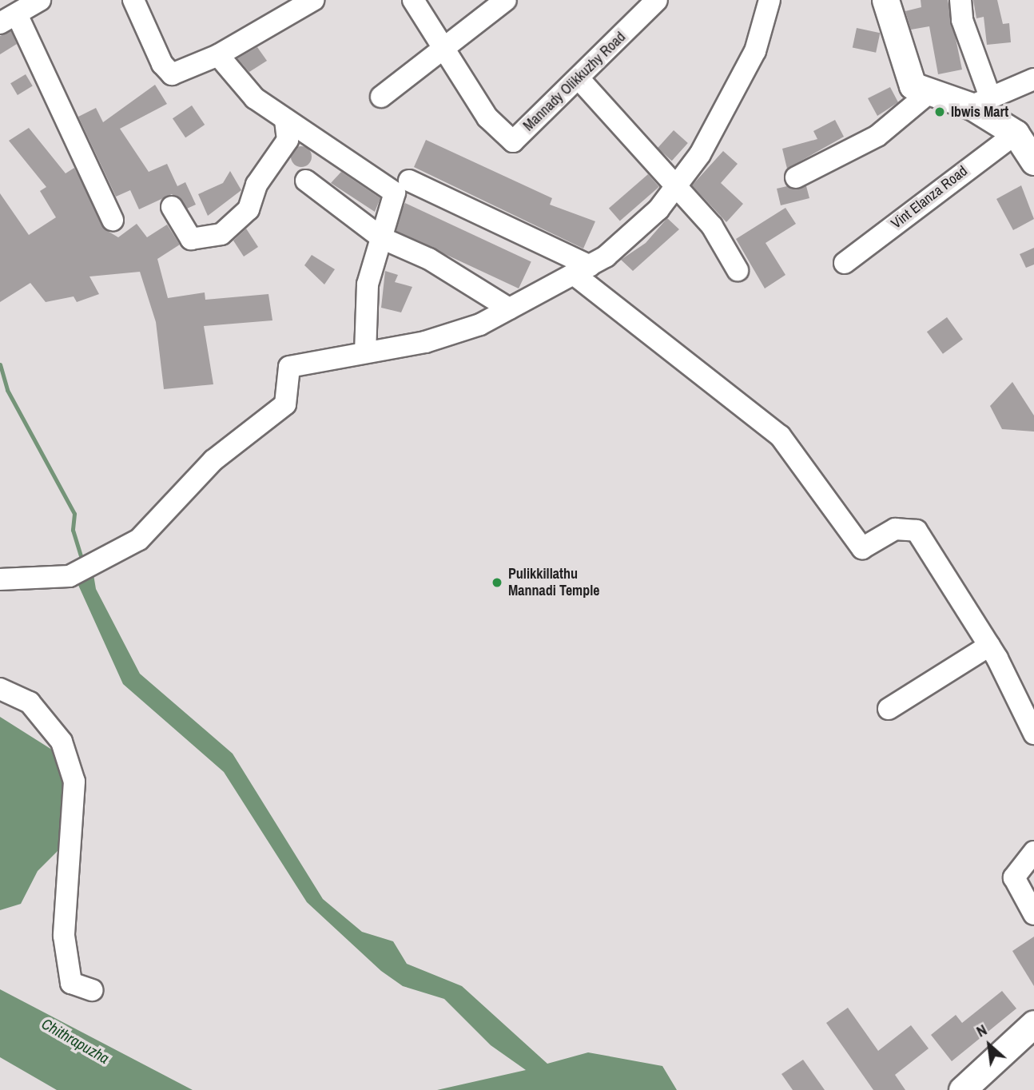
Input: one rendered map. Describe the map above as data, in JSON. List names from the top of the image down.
{
  "streets": {
    "street": ["Mannady Olikkuzhy Road", "Vint Elanza Road"]
  },
  "water": ["Chithrapuzha"],
  "places": ["Ibwis Mart", "Pulikkillathu Mannadi Temple"],
  "north": "top left"
}
